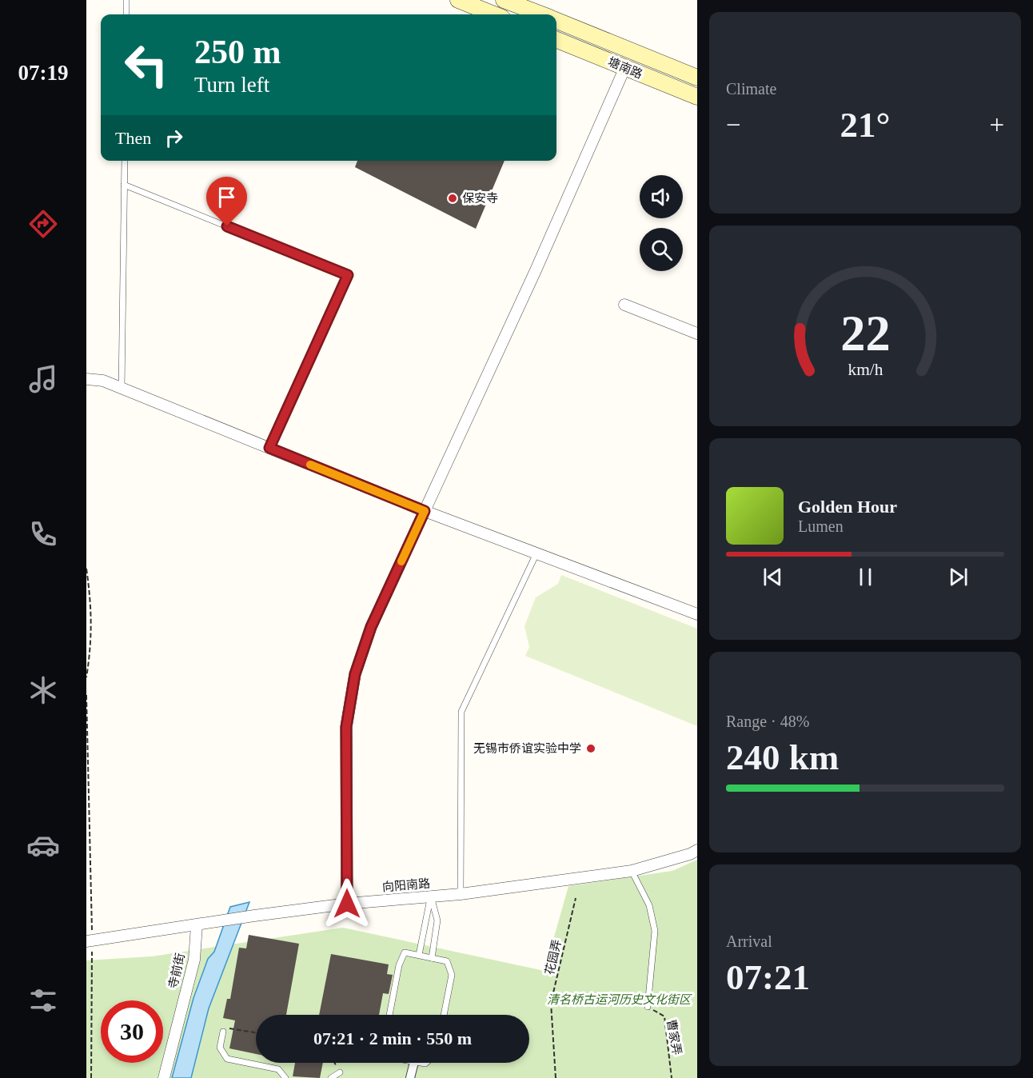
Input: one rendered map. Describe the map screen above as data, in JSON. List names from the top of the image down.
{
  "streets": {
    "main road": ["塘南路"],
    "street": ["向阳南路", "寺前街"],
    "path": ["花园弄", "曹家弄"]
  },
  "crossings": [
    ["向阳南路", "寺前街"]
  ],
  "parks": ["清名桥古运河历史文化街区"],
  "places": ["保安寺", "无锡市侨谊实验中学"],
  "page": {
    "tabs": "07:19",
    "tile": [
      "Climate",
      ["Range · 48%", "240 km"],
      ["Arrival", "07:21"]
    ],
    "turn": ["250 m", "Turn left"],
    "heat": ["−", "21°", "+"],
    "then": "Then",
    "song": ["Golden Hour", "Lumen"],
    "limit": "30",
    "trip": "07:21 · 2 min · 550 m",
    "gauge": ["22", "km/h"]
  }
}
